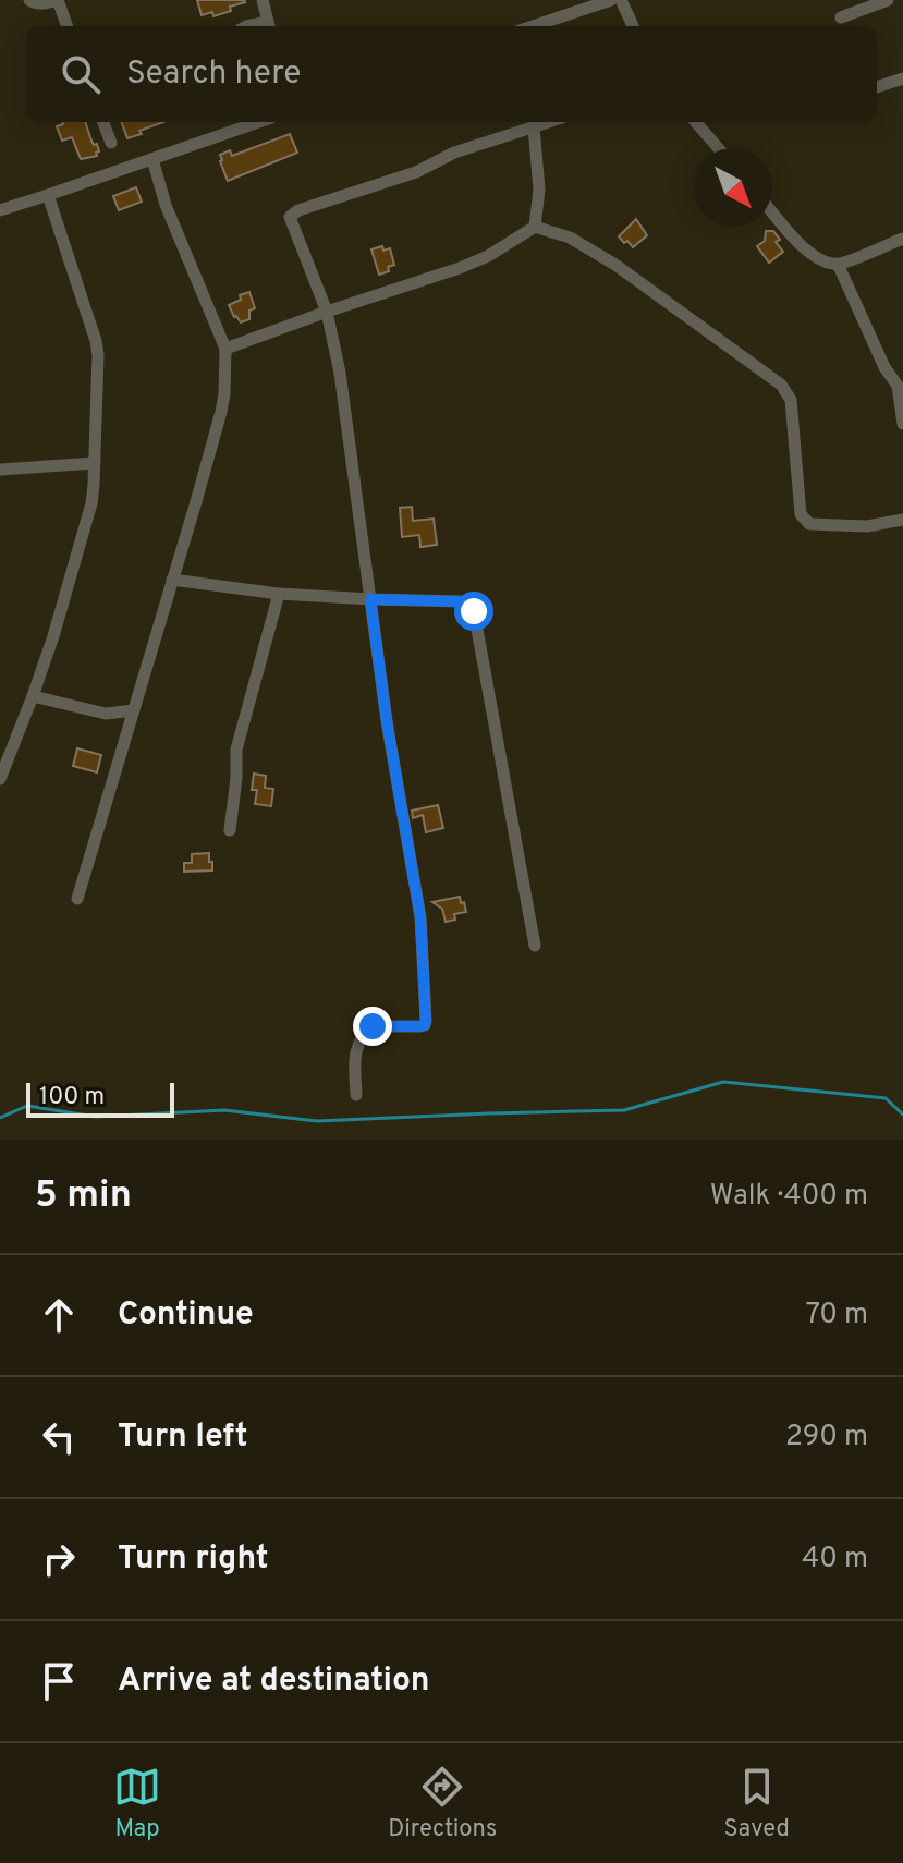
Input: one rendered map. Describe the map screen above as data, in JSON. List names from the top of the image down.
{
  "scale_bar": "100 m",
  "north": "bottom right",
  "page": {
    "search": "Search here",
    "scale": "100 m",
    "heading": ["5 min", "Walk · 400 m"],
    "list": [
      ["Continue", "70 m"],
      ["Turn left", "290 m"],
      ["Turn right", "40 m"],
      "Arrive at destination"
    ],
    "nav": ["Map", "Directions", "Saved"]
  }
}
